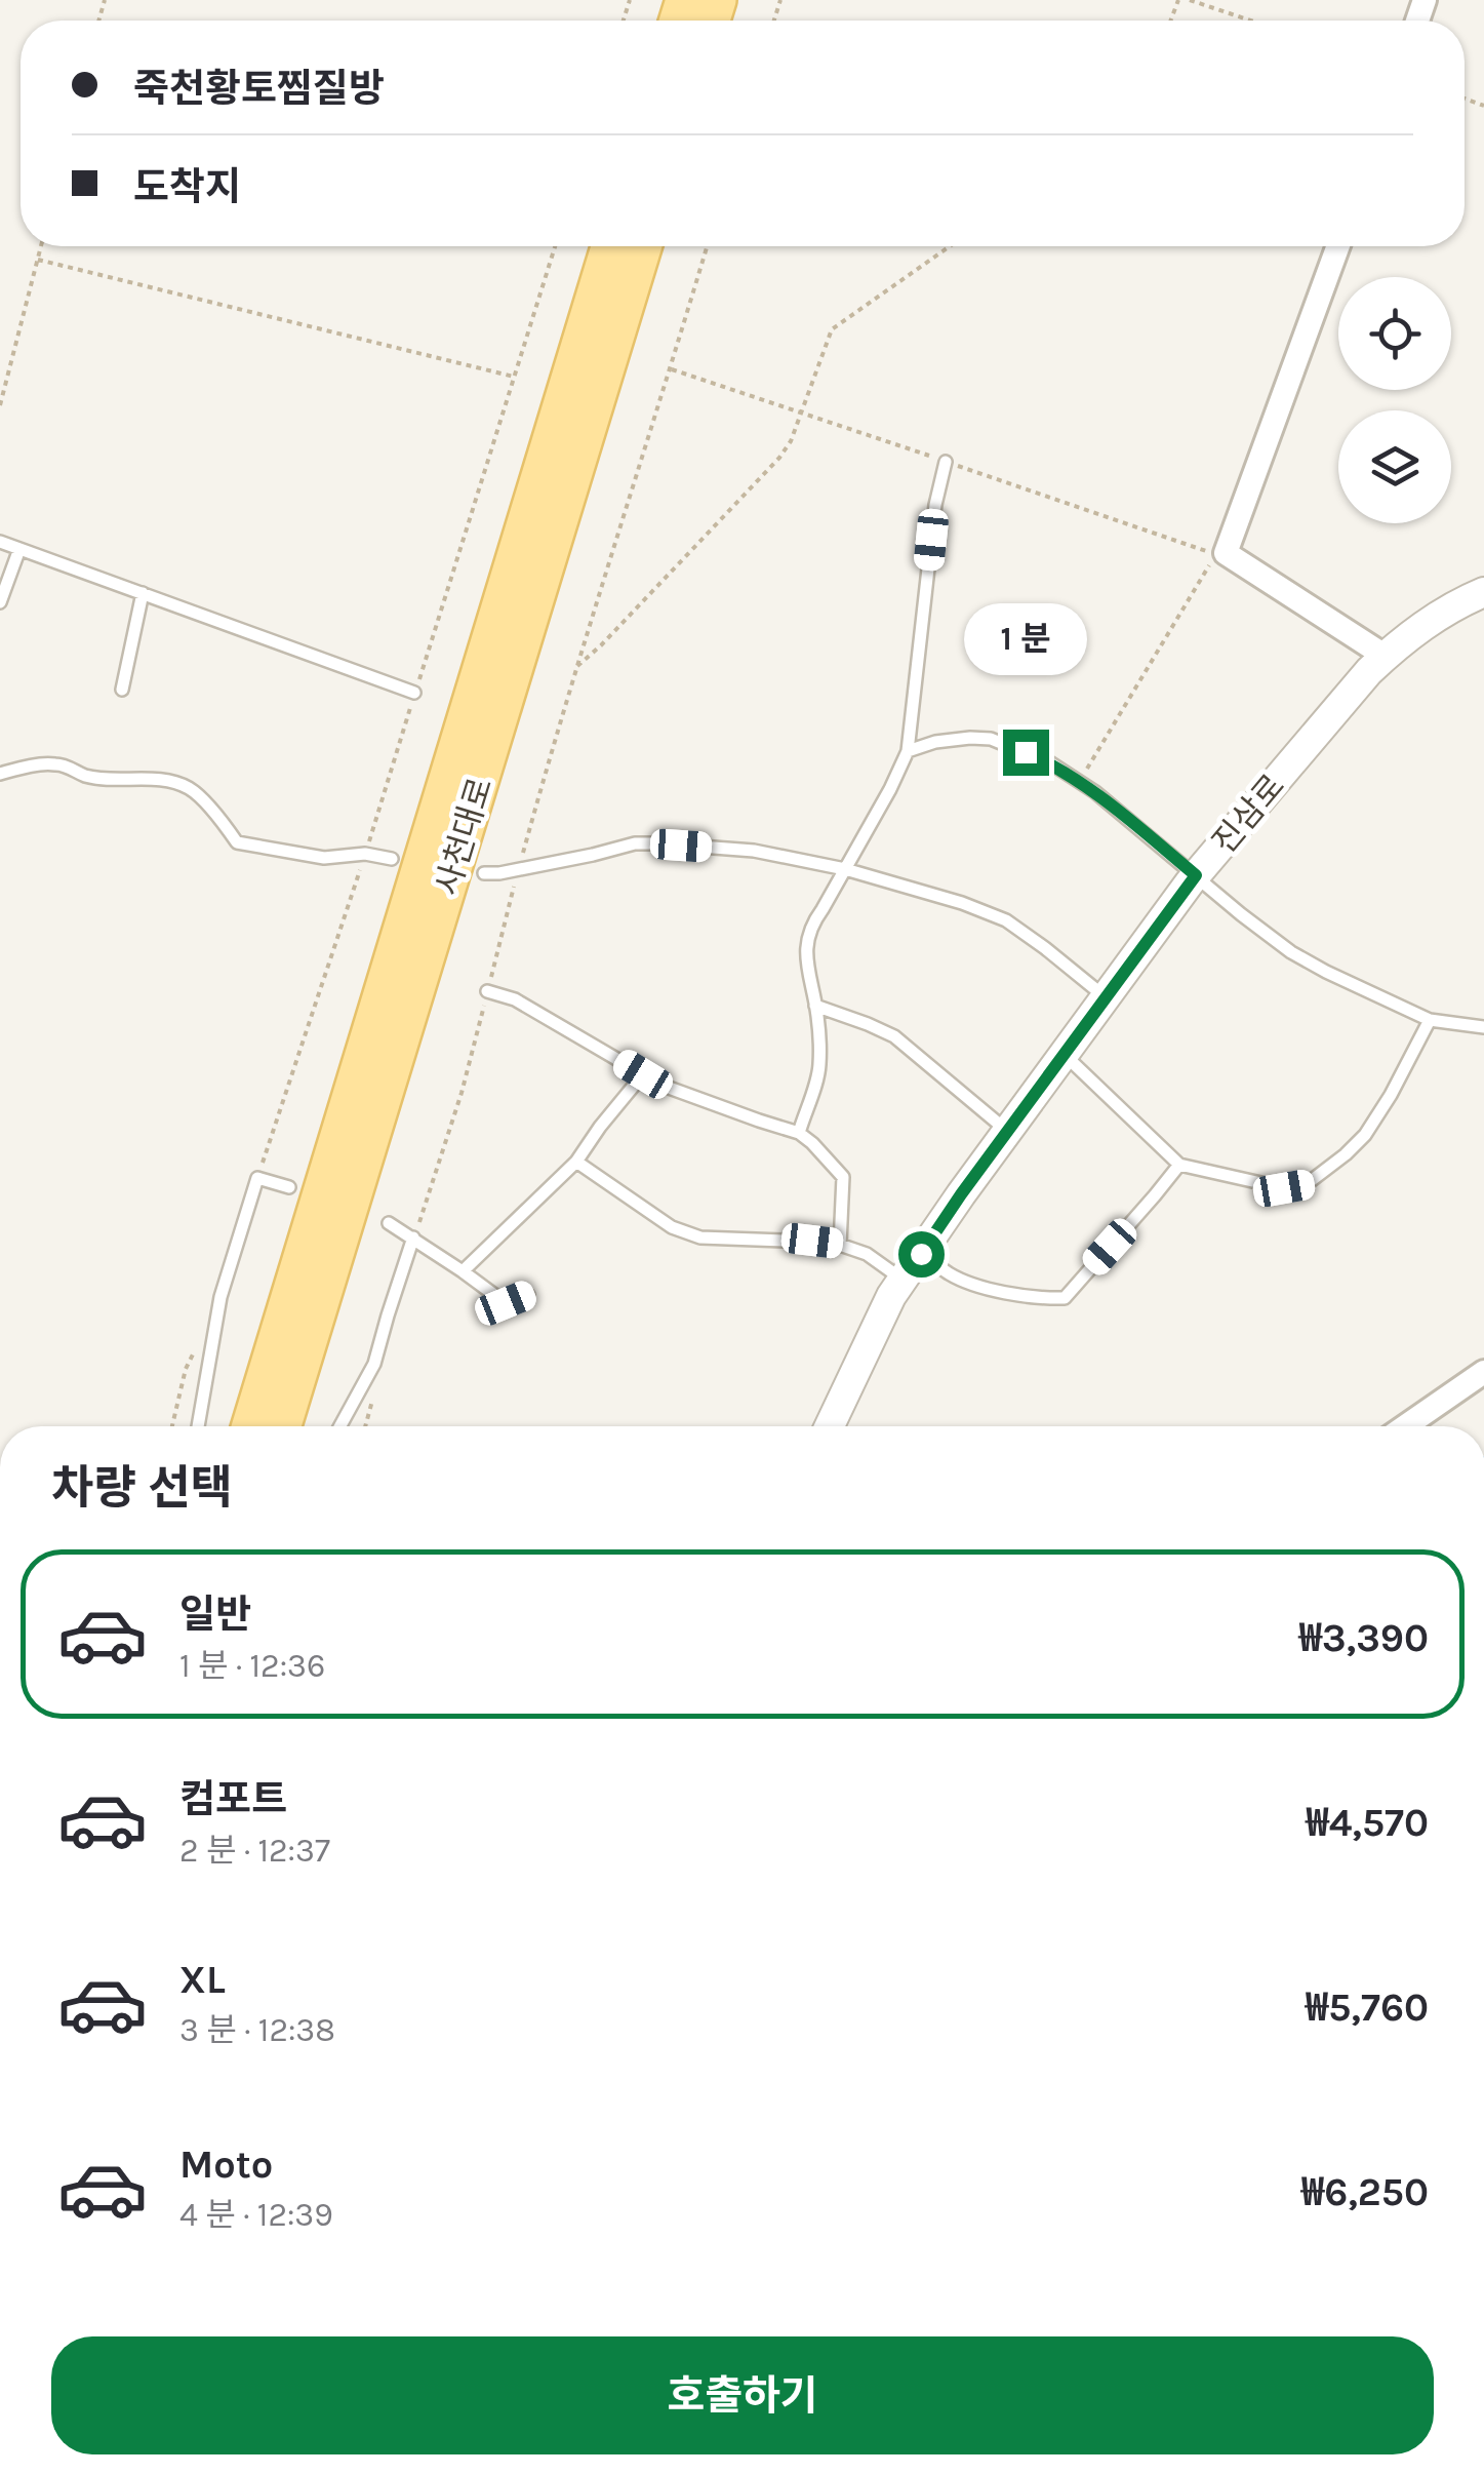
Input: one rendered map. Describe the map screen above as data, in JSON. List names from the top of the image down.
{
  "streets": {
    "main road": ["사천대로"],
    "street": ["진삼로"]
  },
  "page": {
    "banner": ["죽천황토찜질방", "도착지"],
    "bubble": "1 분",
    "heading": "차량 선택",
    "list": [
      {
        "name": "일반",
        "note": "1 분 · 12:36",
        "value": "₩3,390"
      },
      {
        "name": "컴포트",
        "note": "2 분 · 12:37",
        "value": "₩4,570"
      },
      {
        "name": "XL",
        "note": "3 분 · 12:38",
        "value": "₩5,760"
      },
      {
        "name": "Moto",
        "note": "4 분 · 12:39",
        "value": "₩6,250"
      }
    ],
    "buttons": "호출하기"
  }
}
